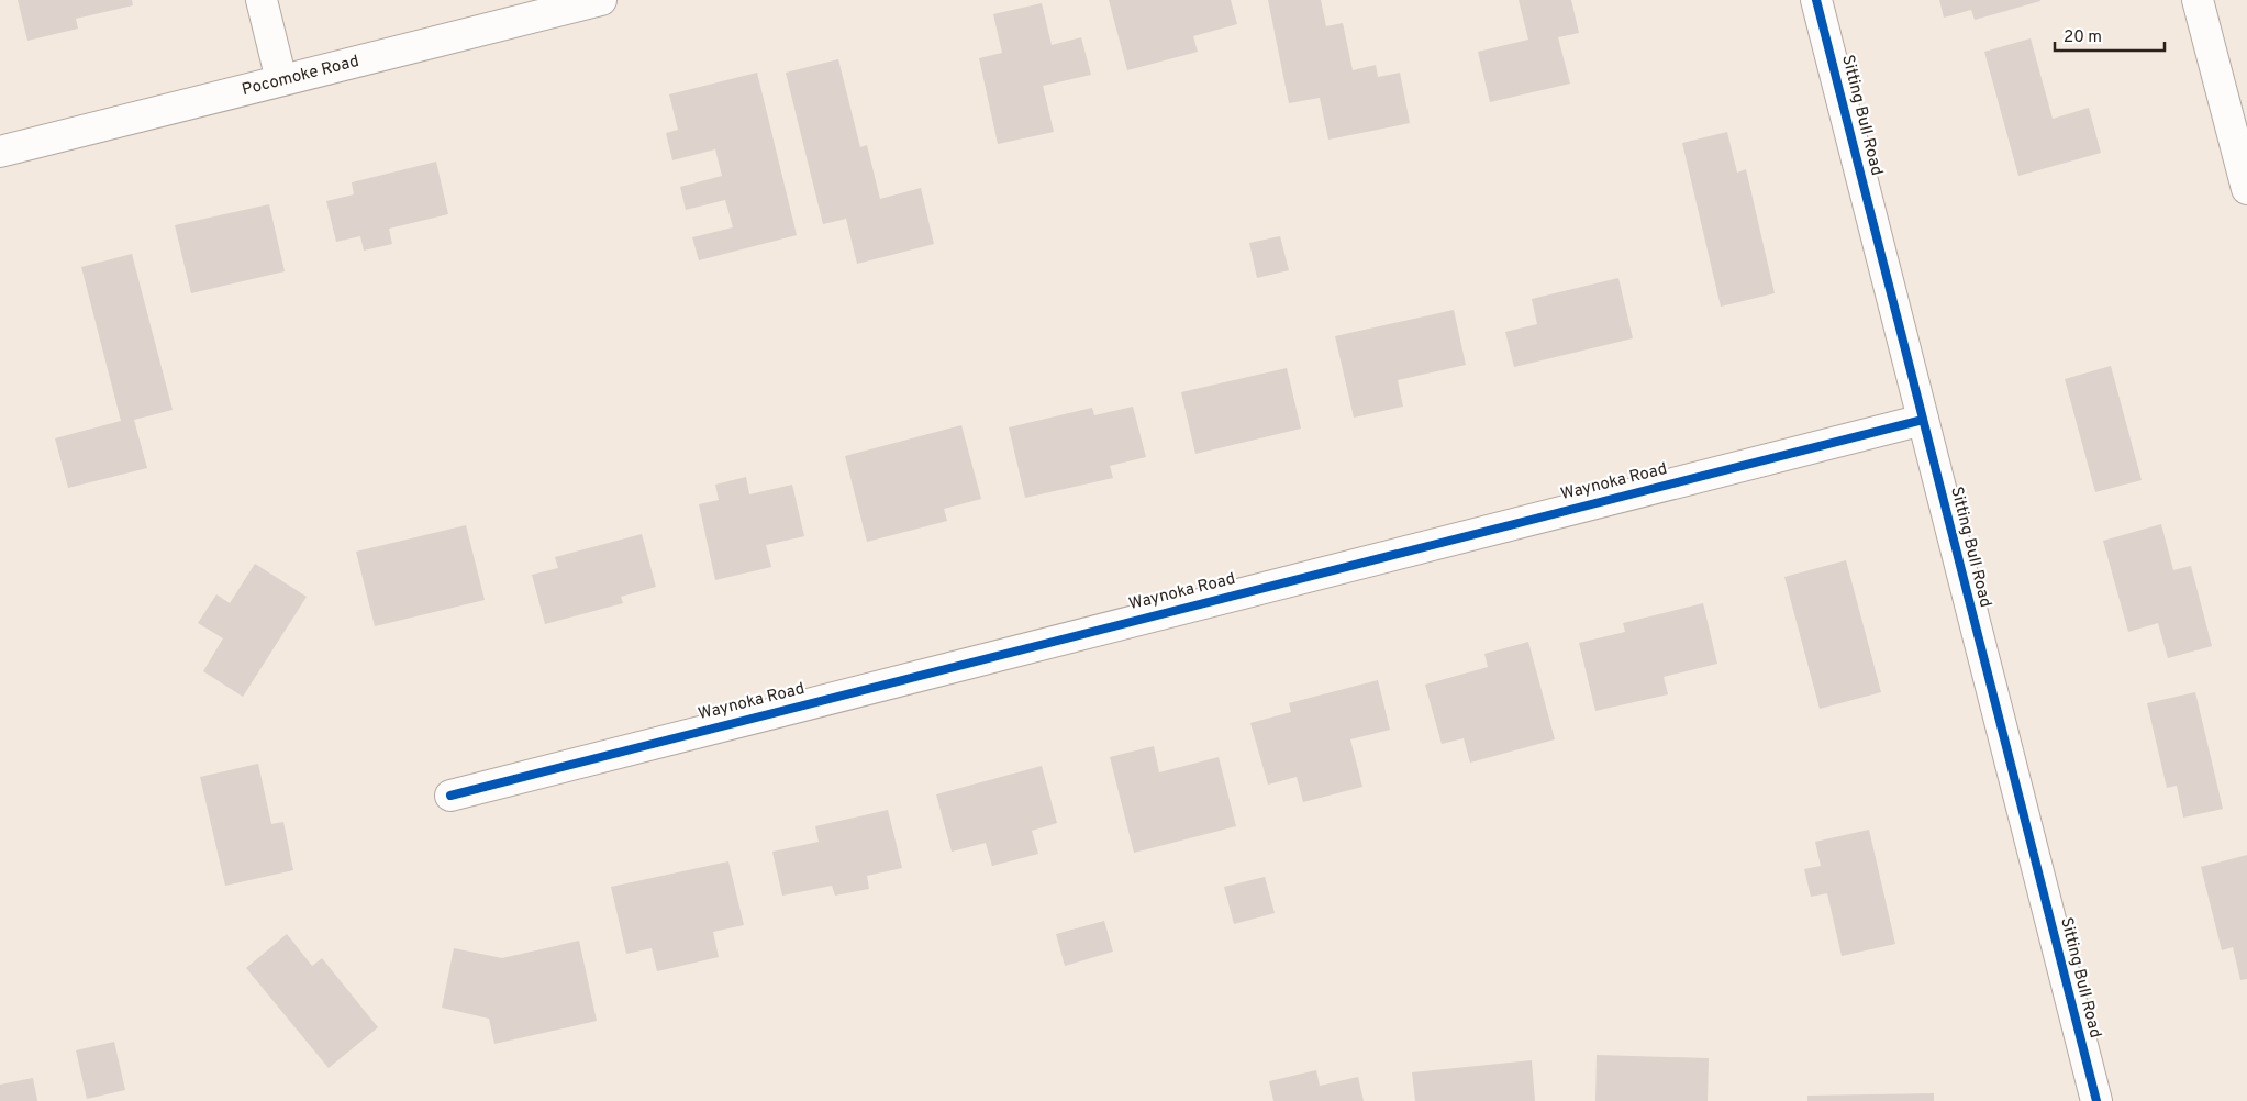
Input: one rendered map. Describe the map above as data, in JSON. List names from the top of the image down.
{
  "streets": {
    "street": ["Pocomoke Road", "Sitting Bull Road", "Waynoka Road"]
  },
  "crossings": [
    ["Sitting Bull Road", "Waynoka Road"]
  ],
  "scale_bar": "20 m"
}
